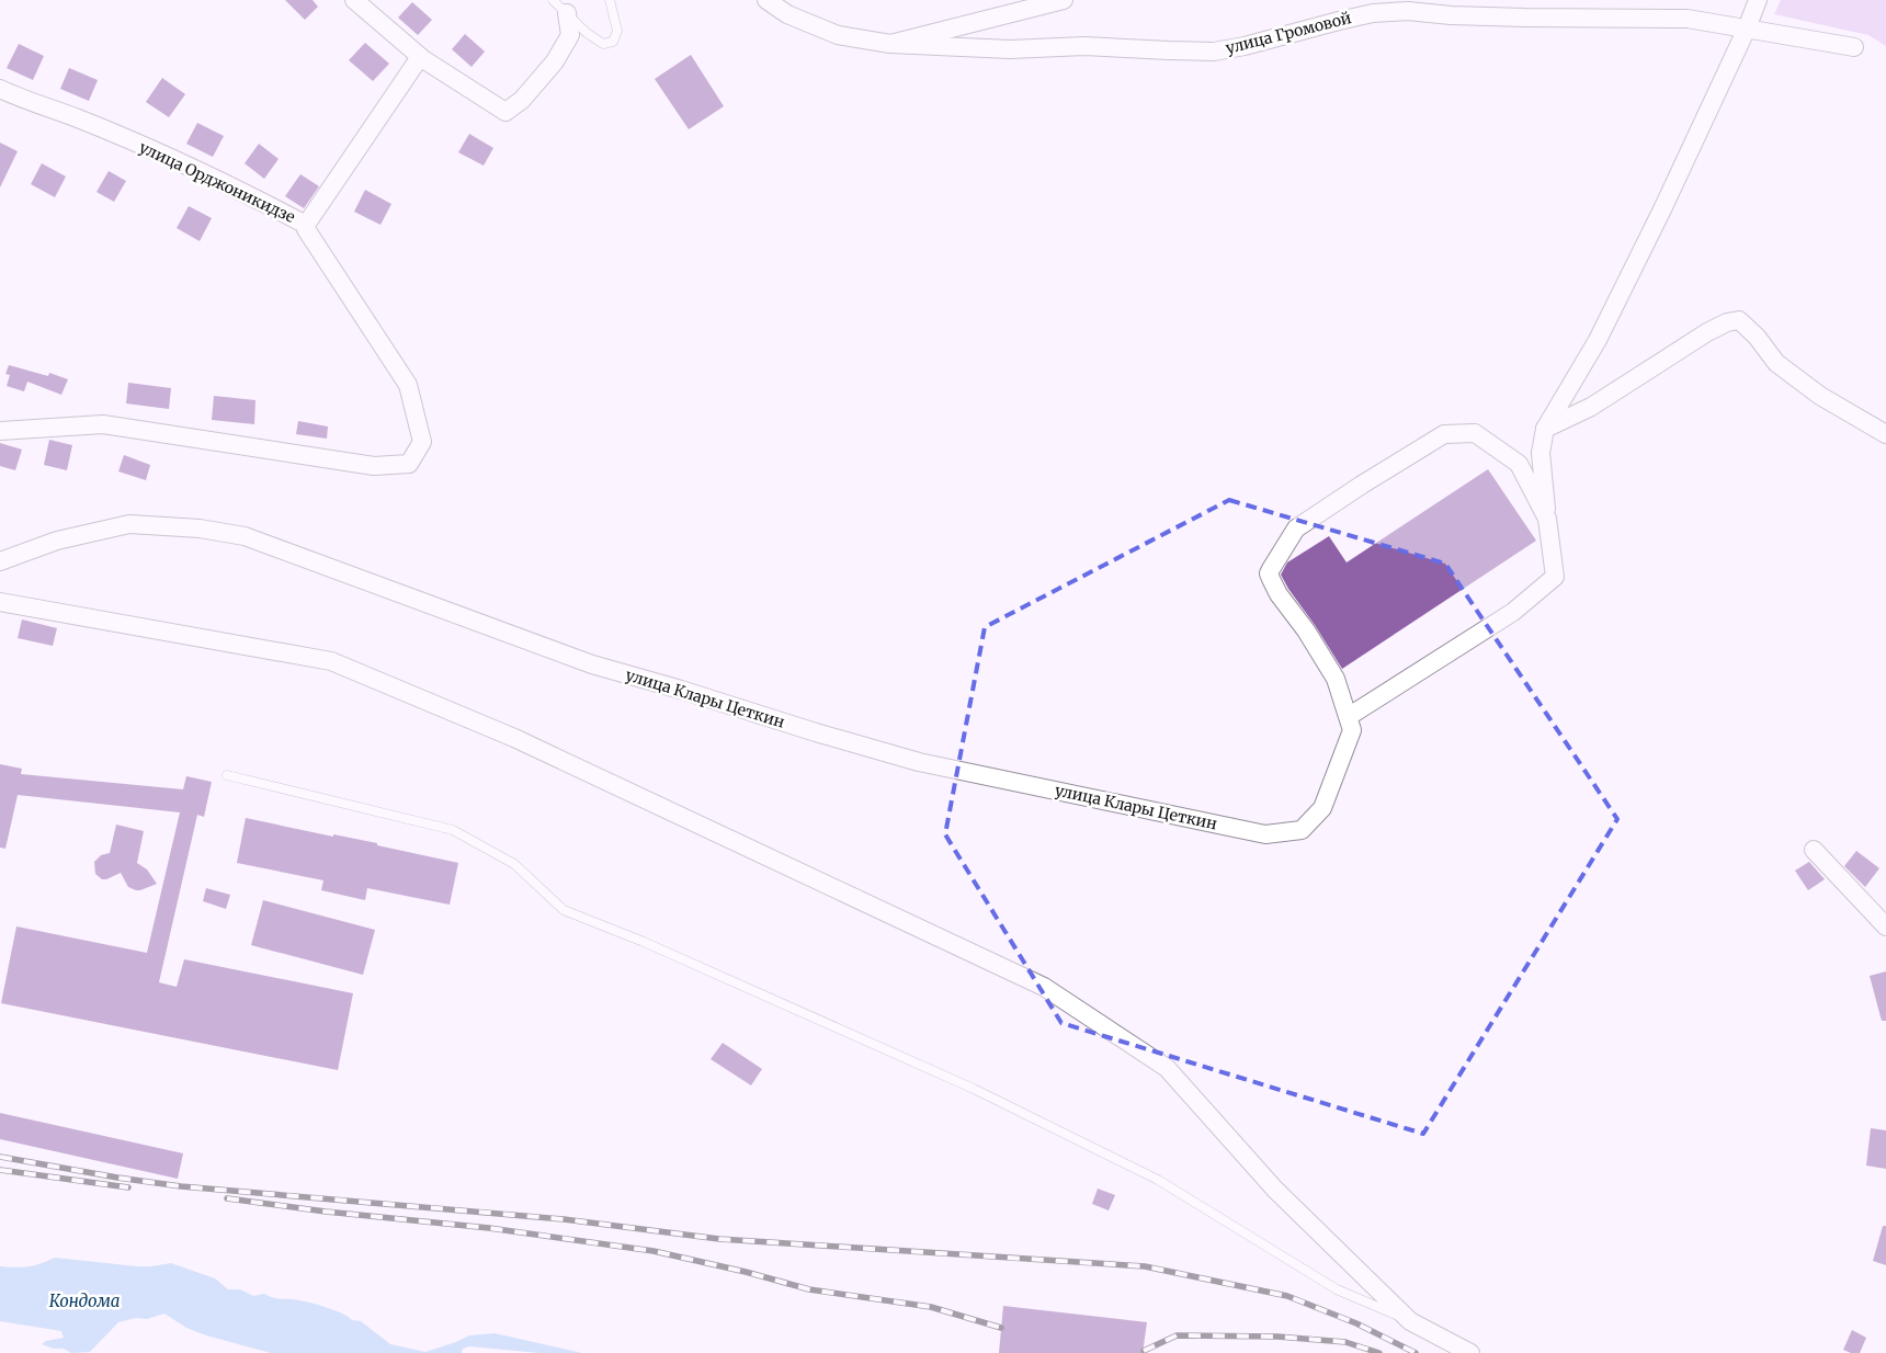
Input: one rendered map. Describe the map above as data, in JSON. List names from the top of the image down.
{
  "streets": {
    "street": ["улица Громовой", "улица Орджоникидзе", "улица Клары Цеткин"]
  },
  "water": ["Кондома"]
}
